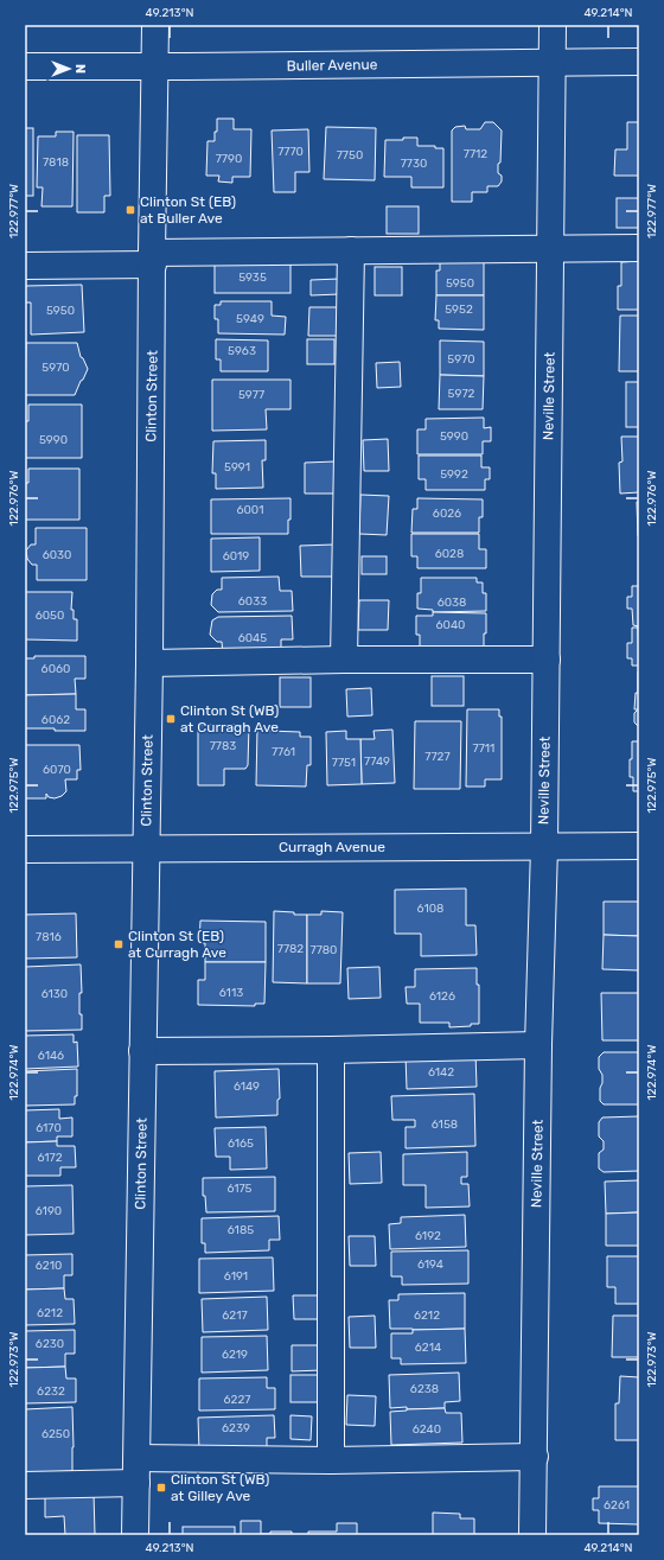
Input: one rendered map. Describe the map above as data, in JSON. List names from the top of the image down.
{
  "streets": {
    "street": [
      "Buller Avenue",
      "Clinton Street",
      "Neville Street",
      "Curragh Avenue"
    ]
  },
  "crossings": [
    ["Buller Avenue", "Clinton Street"],
    ["Buller Avenue", "Neville Street"],
    ["Clinton Street", "Curragh Avenue"],
    ["Neville Street", "Curragh Avenue"]
  ],
  "places": {
    "transit": [
      "Clinton St (EB) at Buller Ave",
      "Clinton St (WB) at Curragh Ave",
      "Clinton St (EB) at Curragh Ave",
      "Clinton St (WB) at Gilley Ave"
    ]
  },
  "house_numbers": [
    "7770",
    "7712",
    "7750",
    "7790",
    "7818",
    "7730",
    "5935",
    "5950",
    "5952",
    "5950",
    "5949",
    "5963",
    "5970",
    "5970",
    "5972",
    "5977",
    "5990",
    "5990",
    "5991",
    "5992",
    "6001",
    "6026",
    "6028",
    "6030",
    "6019",
    "6033",
    "6038",
    "6050",
    "6040",
    "6045",
    "6060",
    "6062",
    "7783",
    "7711",
    "7761",
    "7727",
    "7749",
    "7751",
    "6070",
    "6108",
    "7816",
    "7782",
    "7780",
    "6113",
    "6130",
    "6126",
    "6146",
    "6142",
    "6149",
    "6158",
    "6170",
    "6165",
    "6172",
    "6175",
    "6190",
    "6185",
    "6192",
    "6194",
    "6210",
    "6191",
    "6212",
    "6217",
    "6212",
    "6230",
    "6214",
    "6219",
    "6238",
    "6232",
    "6227",
    "6239",
    "6240",
    "6250",
    "6261"
  ],
  "north": "right",
  "coordinates": [
    "49.213°N",
    "49.214°N",
    "122.977°W",
    "122.976°W",
    "122.975°W",
    "122.974°W",
    "122.973°W"
  ]
}
